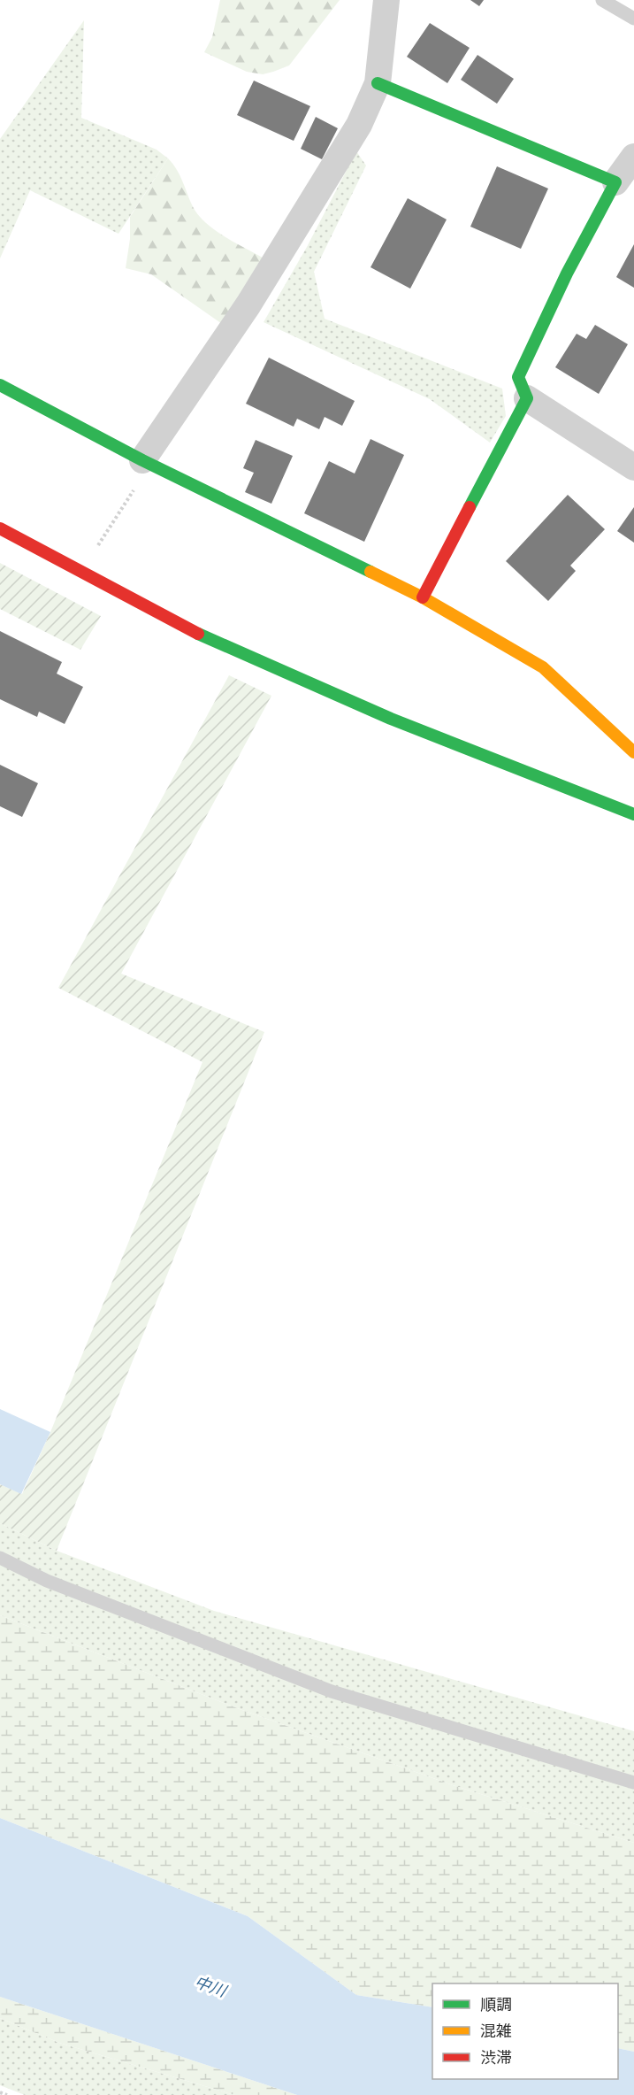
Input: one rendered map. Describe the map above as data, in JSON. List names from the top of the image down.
{
  "water": ["中川"],
  "legend": ["順調", "混雑", "渋滞"]
}
